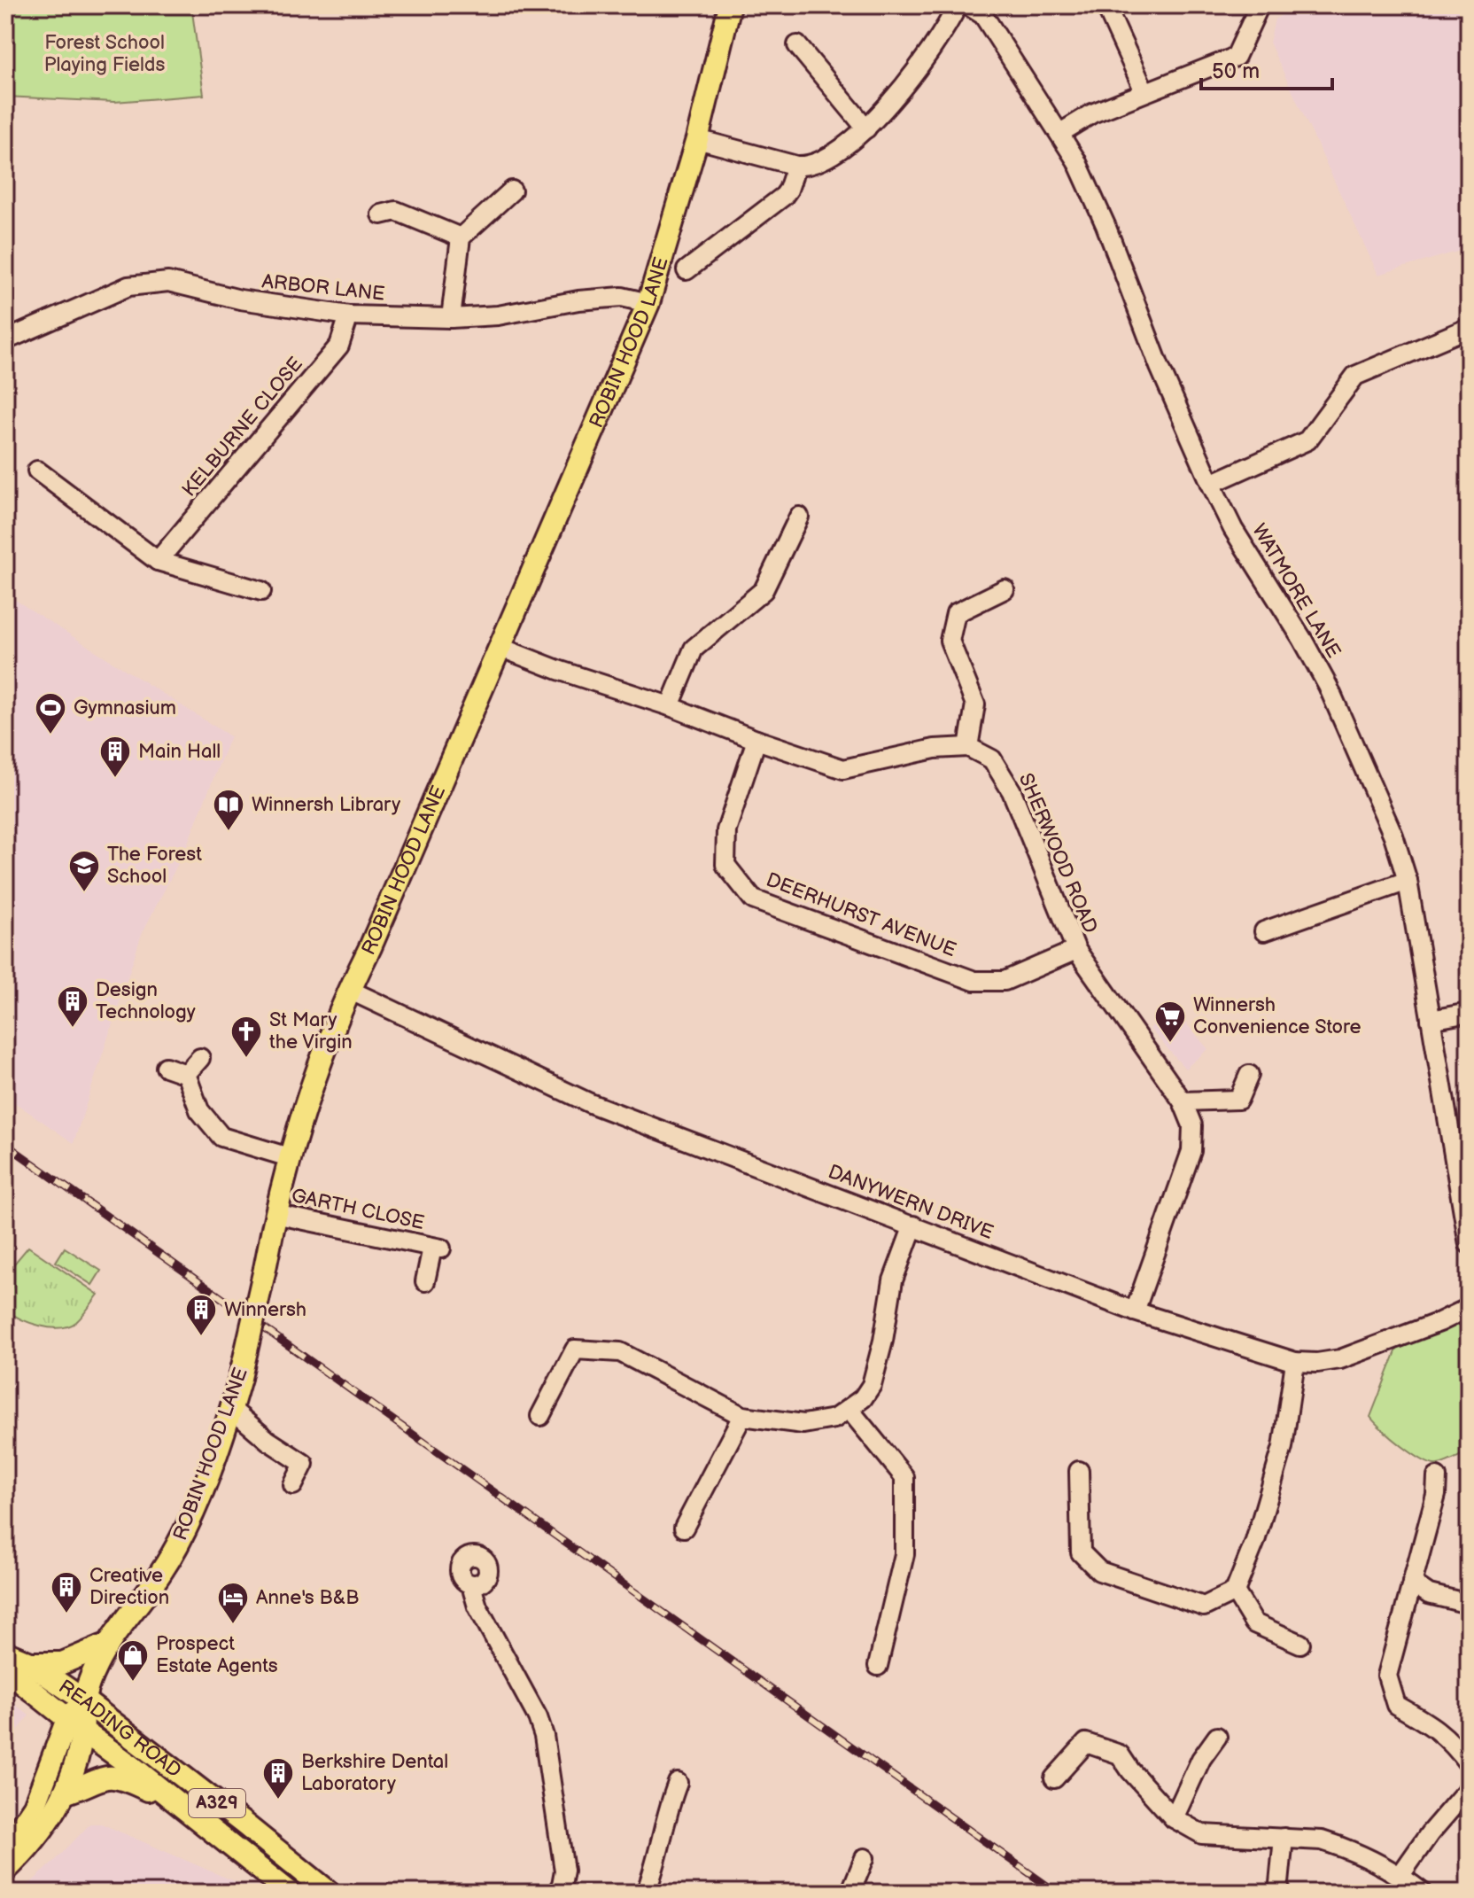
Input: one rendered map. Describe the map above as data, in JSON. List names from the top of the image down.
{
  "streets": {
    "main road": ["ROBIN HOOD LANE", "READING ROAD", "A329"],
    "street": [
      "ARBOR LANE",
      "KELBURNE CLOSE",
      "WATMORE LANE",
      "SHERWOOD ROAD",
      "DEERHURST AVENUE",
      "DANYWERN DRIVE",
      "GARTH CLOSE"
    ]
  },
  "crossings": [
    ["ARBOR LANE", "ROBIN HOOD LANE"],
    ["ARBOR LANE", "KELBURNE CLOSE"],
    ["ROBIN HOOD LANE", "DANYWERN DRIVE"],
    ["ROBIN HOOD LANE", "GARTH CLOSE"],
    ["ROBIN HOOD LANE", "READING ROAD"],
    ["SHERWOOD ROAD", "DEERHURST AVENUE"],
    ["SHERWOOD ROAD", "DANYWERN DRIVE"]
  ],
  "parks": ["Forest School Playing Fields"],
  "places": {
    "sports": ["Gymnasium"],
    "building": [
      "Main Hall",
      "Design Technology",
      "Winnersh",
      "Creative Direction",
      "Berkshire Dental Laboratory"
    ],
    "library": ["Winnersh Library"],
    "school or university": ["The Forest School"],
    "supermarket": ["Winnersh Convenience Store"],
    "church": ["St Mary the Virgin"],
    "hotel": ["Anne's B&B"],
    "shop": ["Prospect Estate Agents"]
  },
  "scale_bar": "50 m"
}
